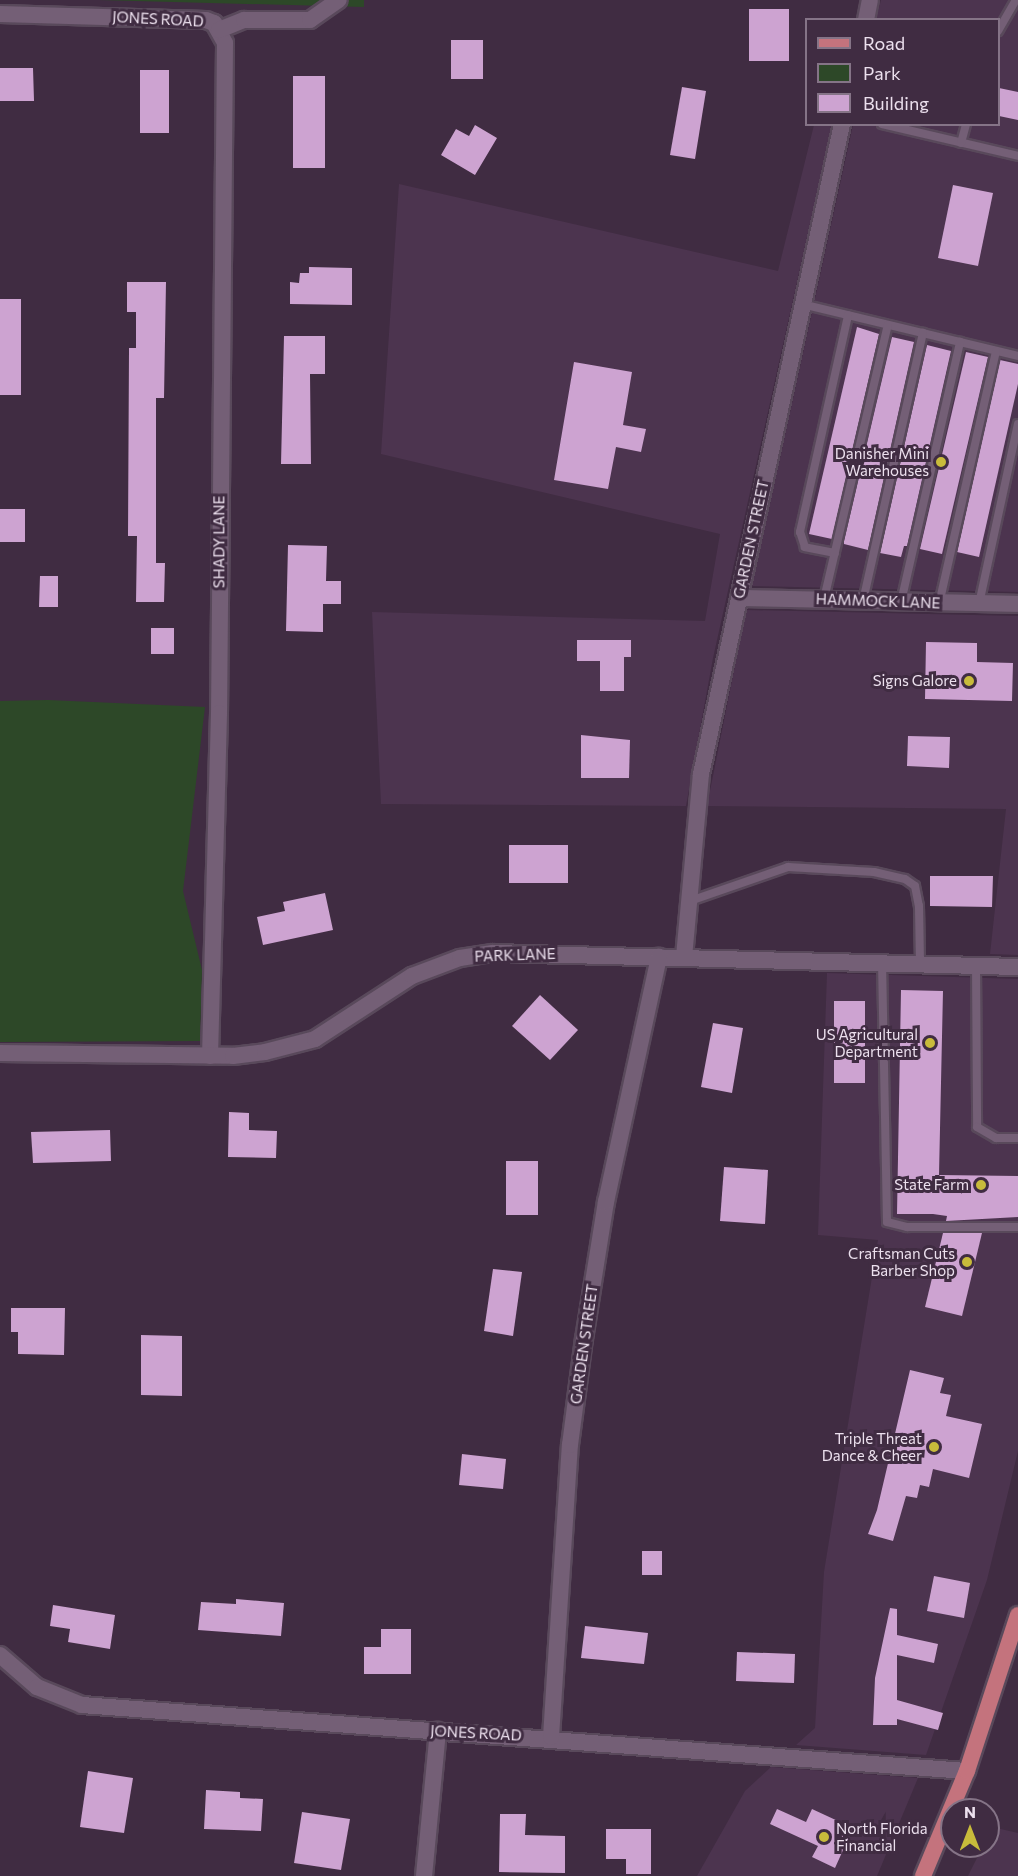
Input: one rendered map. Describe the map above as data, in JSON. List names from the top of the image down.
{
  "streets": {
    "street": [
      "JONES ROAD",
      "GARDEN STREET",
      "SHADY LANE",
      "HAMMOCK LANE",
      "PARK LANE"
    ]
  },
  "crossings": [
    ["JONES ROAD", "GARDEN STREET"],
    ["JONES ROAD", "SHADY LANE"],
    ["GARDEN STREET", "HAMMOCK LANE"],
    ["GARDEN STREET", "PARK LANE"],
    ["SHADY LANE", "PARK LANE"]
  ],
  "places": [
    "Danisher Mini Warehouses",
    "Signs Galore",
    "US Agricultural Department",
    "State Farm",
    "Craftsman Cuts Barber Shop",
    "Triple Threat Dance & Cheer",
    "North Florida Financial"
  ],
  "legend": ["Road", "Park", "Building"],
  "north": "top"
}
